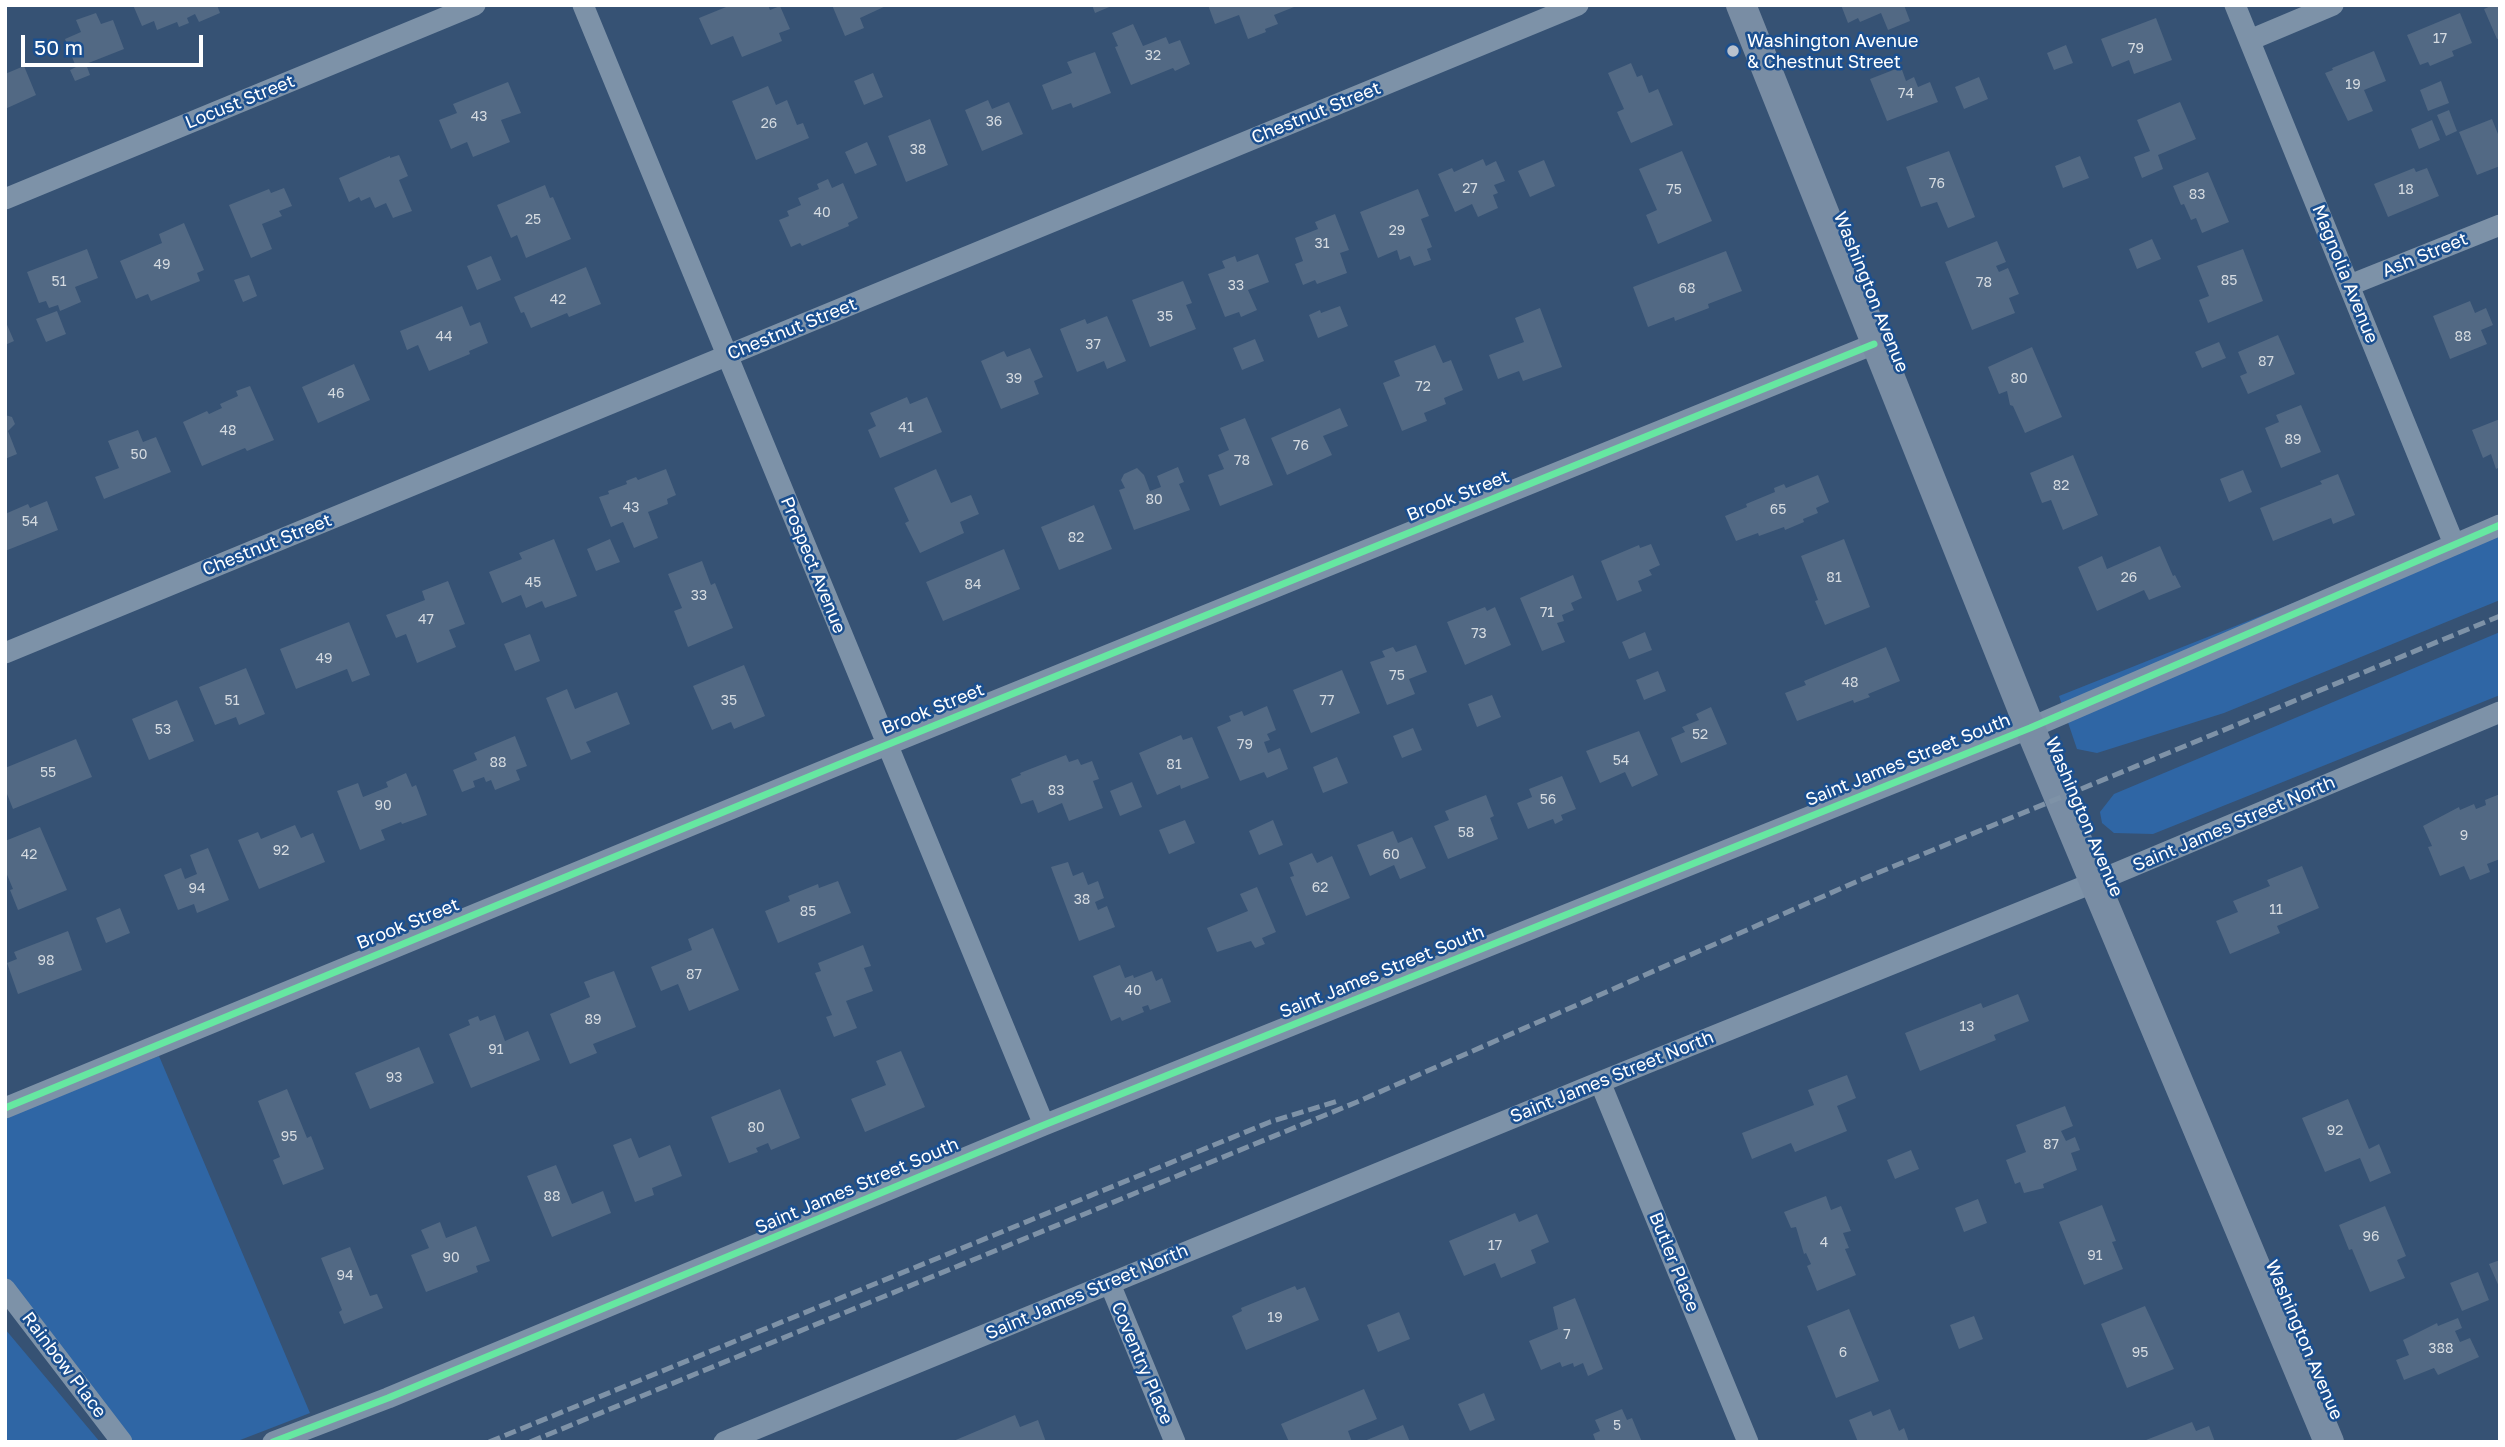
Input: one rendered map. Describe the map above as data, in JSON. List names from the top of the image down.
{
  "streets": {
    "main road": ["Washington Avenue"],
    "street": [
      "Locust Street",
      "Chestnut Street",
      "Ash Street",
      "Magnolia Avenue",
      "Brook Street",
      "Prospect Avenue",
      "Saint James Street South",
      "Saint James Street North",
      "Butler Place",
      "Coventry Place",
      "Rainbow Place"
    ]
  },
  "crossings": [
    ["Chestnut Street", "Prospect Avenue"],
    ["Ash Street", "Magnolia Avenue"],
    ["Magnolia Avenue", "Saint James Street South"],
    ["Washington Avenue", "Brook Street"],
    ["Washington Avenue", "Saint James Street South"],
    ["Washington Avenue", "Saint James Street North"],
    ["Brook Street", "Prospect Avenue"],
    ["Prospect Avenue", "Saint James Street South"],
    ["Saint James Street North", "Butler Place"],
    ["Saint James Street North", "Coventry Place"]
  ],
  "places": ["Washington Avenue & Chestnut Street"],
  "house_numbers": [
    "17",
    "79",
    "32",
    "19",
    "74",
    "43",
    "36",
    "26",
    "38",
    "76",
    "27",
    "75",
    "18",
    "83",
    "40",
    "25",
    "29",
    "31",
    "49",
    "85",
    "51",
    "78",
    "33",
    "68",
    "42",
    "35",
    "44",
    "88",
    "37",
    "87",
    "39",
    "80",
    "72",
    "46",
    "41",
    "48",
    "89",
    "76",
    "50",
    "78",
    "82",
    "80",
    "43",
    "65",
    "54",
    "82",
    "81",
    "26",
    "45",
    "84",
    "33",
    "71",
    "47",
    "73",
    "49",
    "75",
    "48",
    "51",
    "35",
    "77",
    "53",
    "52",
    "79",
    "54",
    "88",
    "81",
    "55",
    "83",
    "56",
    "90",
    "58",
    "9",
    "92",
    "42",
    "60",
    "62",
    "94",
    "38",
    "11",
    "85",
    "98",
    "87",
    "40",
    "89",
    "13",
    "91",
    "93",
    "80",
    "92",
    "95",
    "87",
    "88",
    "96",
    "4",
    "17",
    "91",
    "90",
    "94",
    "19",
    "7",
    "388",
    "6",
    "95",
    "5"
  ],
  "scale_bar": "50 m"
}
